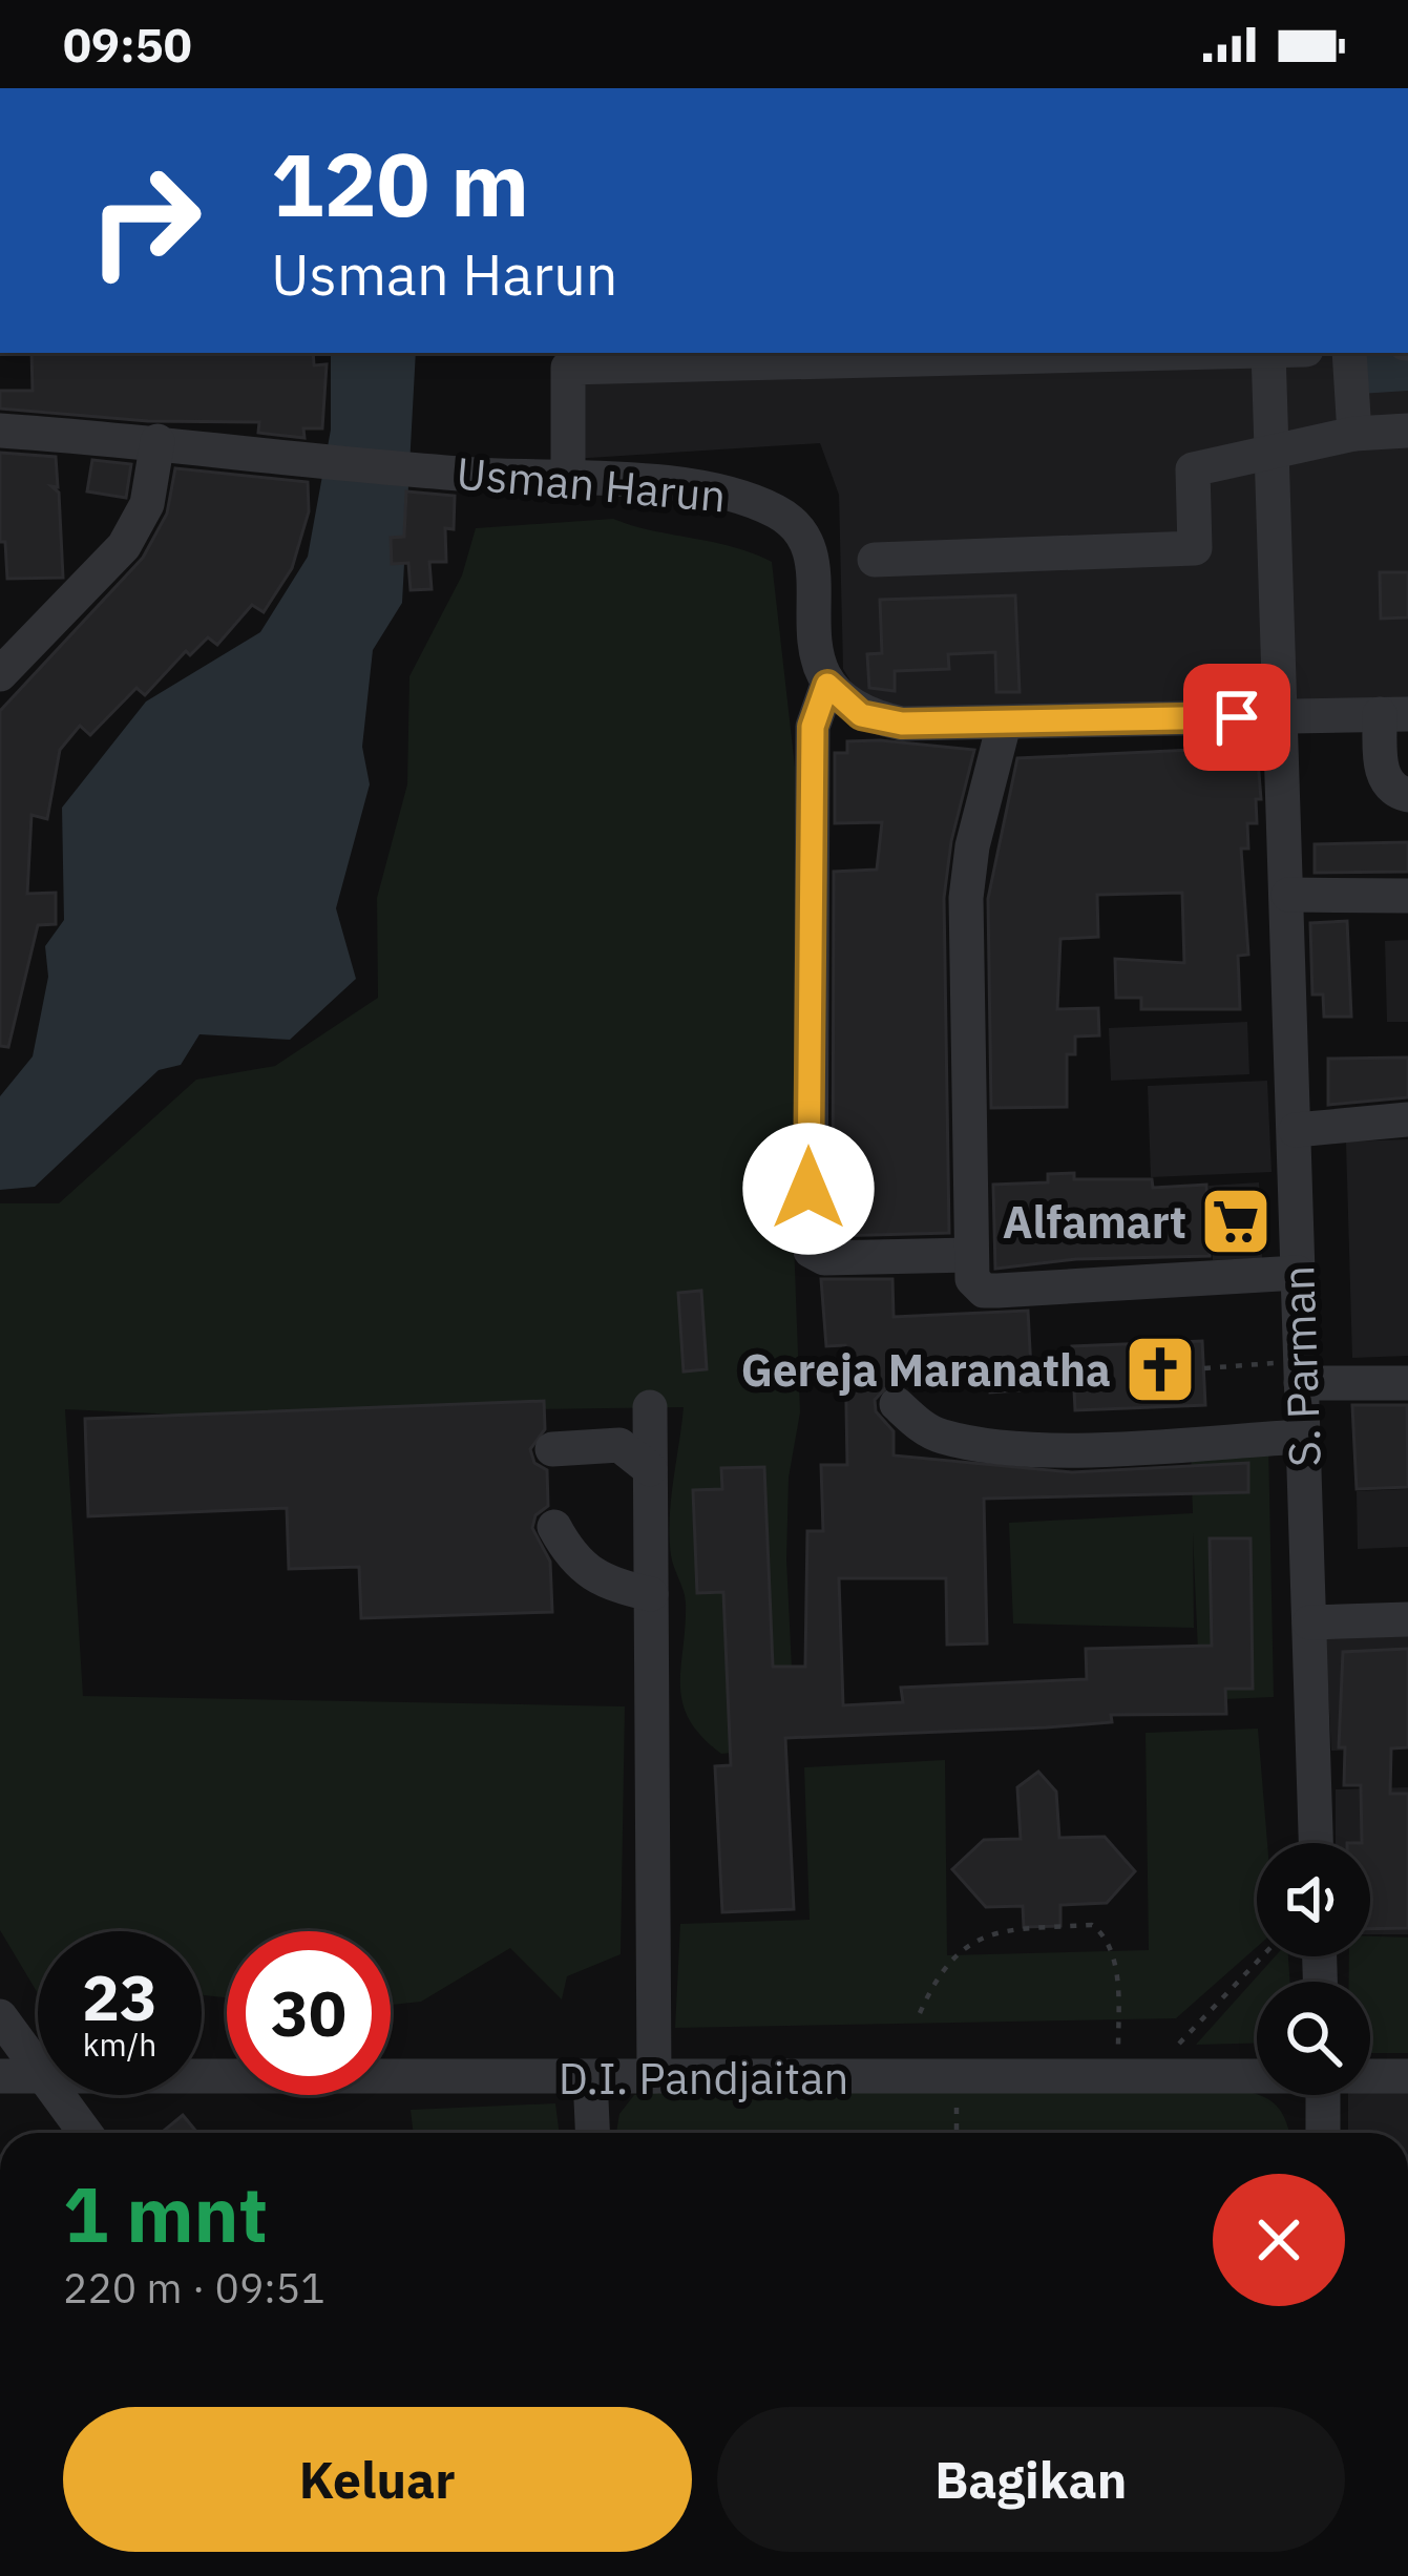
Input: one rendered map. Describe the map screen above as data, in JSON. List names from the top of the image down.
{
  "streets": {
    "street": ["Usman Harun", "S. Parman", "D.I. Pandjaitan"]
  },
  "places": {
    "supermarket": ["Alfamart"],
    "church": ["Gereja Maranatha"]
  },
  "page": {
    "status": "09:50",
    "turn": ["120 m", "Usman Harun"],
    "speed": "23 km/h",
    "limit": "30",
    "heading": ["1 mnt", "220 m · 09:51"],
    "buttons": ["Keluar", "Bagikan"]
  }
}
